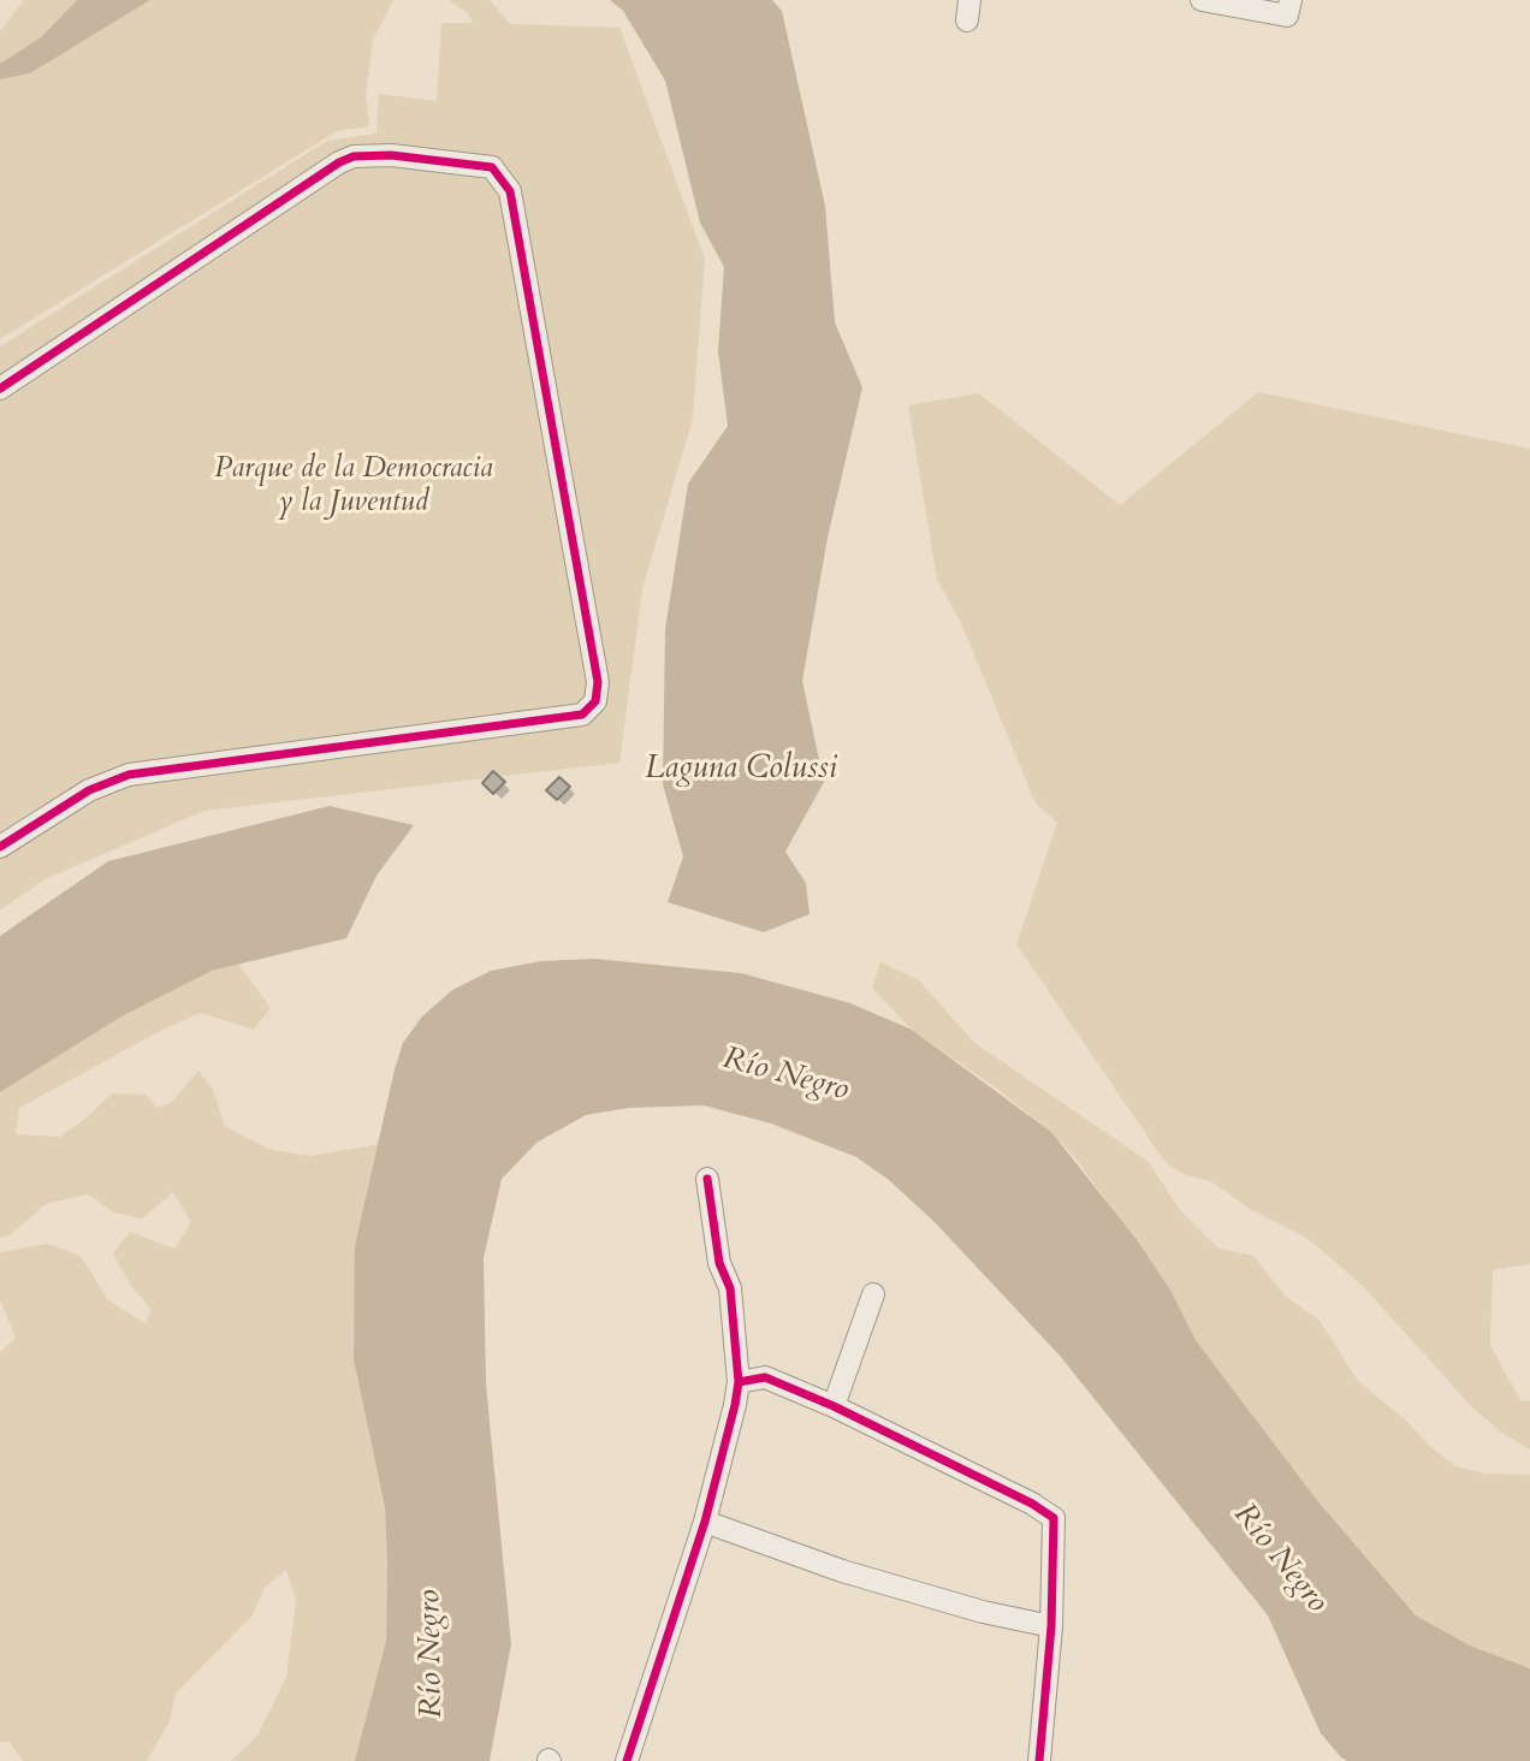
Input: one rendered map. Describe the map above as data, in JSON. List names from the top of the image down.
{
  "water": ["Laguna Colussi", "Río Negro"],
  "parks": ["Parque de la Democracia y la Juventud"]
}
